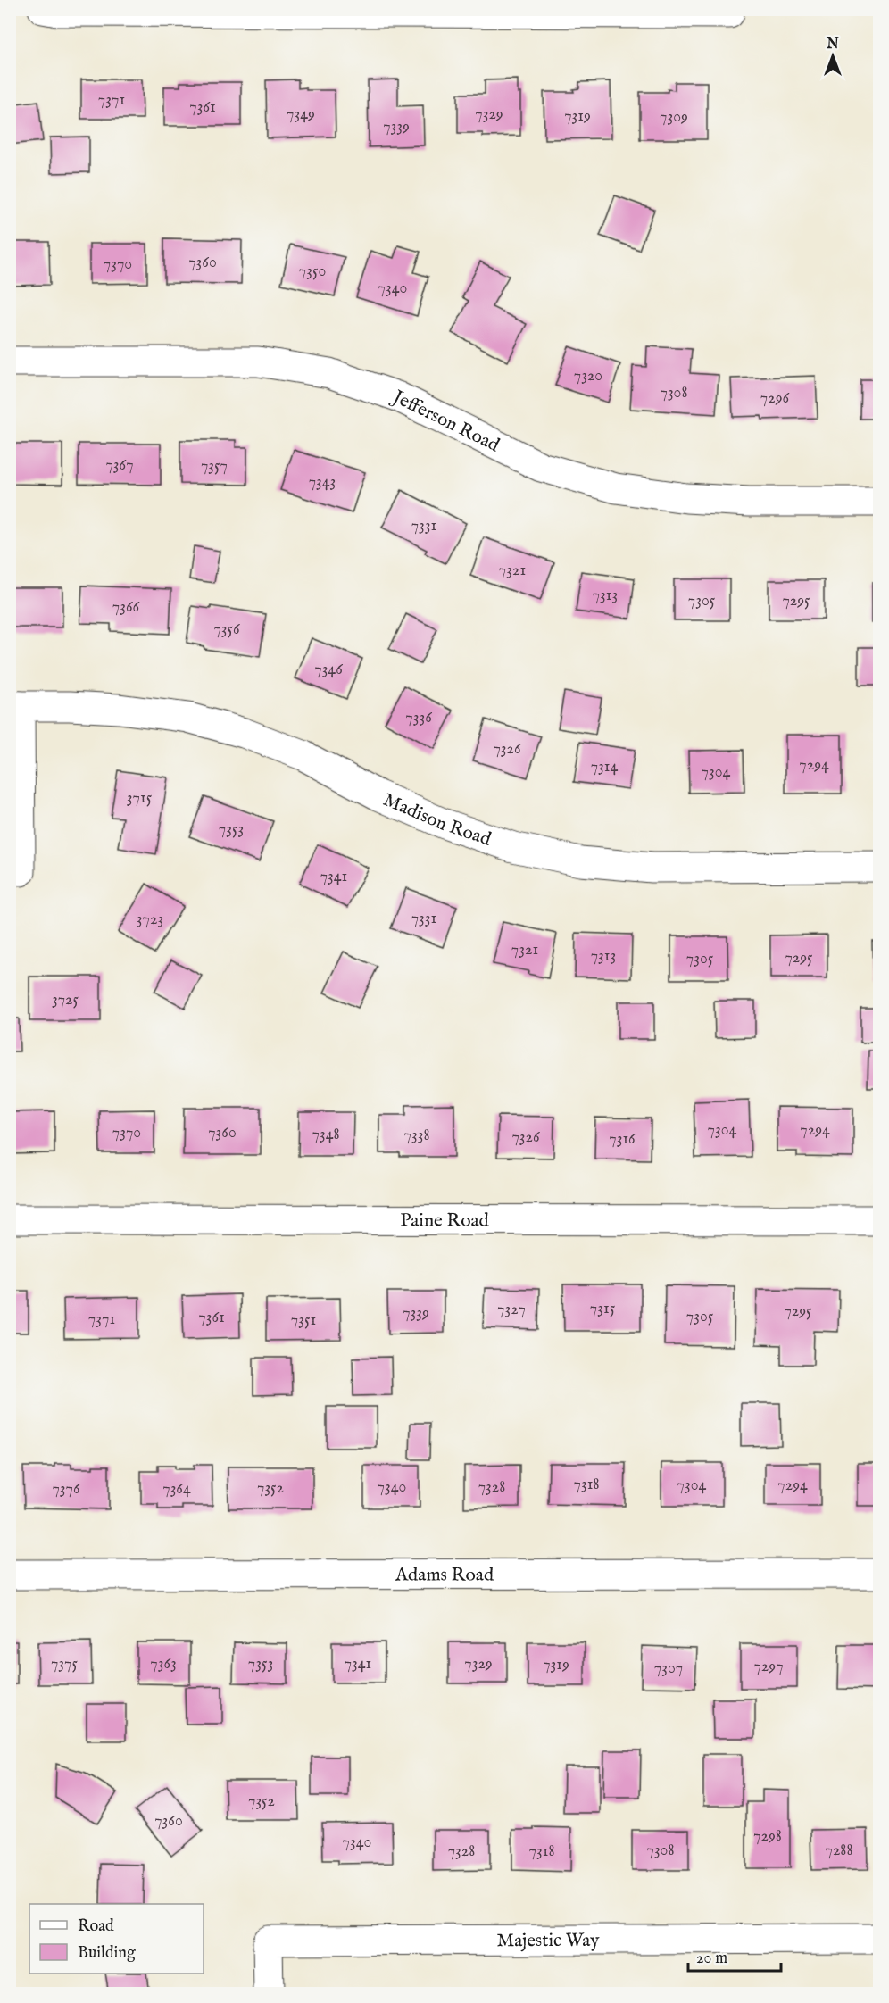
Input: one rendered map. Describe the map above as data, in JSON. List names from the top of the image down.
{
  "streets": {
    "street": [
      "Jefferson Road",
      "Madison Road",
      "Paine Road",
      "Adams Road",
      "Majestic Way"
    ]
  },
  "house_numbers": [
    "7371",
    "7361",
    "7349",
    "7329",
    "7319",
    "7309",
    "7339",
    "7360",
    "7370",
    "7350",
    "7340",
    "7320",
    "7308",
    "7296",
    "7367",
    "7357",
    "7343",
    "7331",
    "7321",
    "7313",
    "7305",
    "7295",
    "7366",
    "7356",
    "7346",
    "7336",
    "7326",
    "7294",
    "7314",
    "7304",
    "3715",
    "7353",
    "7341",
    "7331",
    "3723",
    "7321",
    "7313",
    "7295",
    "7305",
    "3725",
    "7304",
    "7294",
    "7370",
    "7360",
    "7348",
    "7338",
    "7326",
    "7316",
    "7315",
    "7327",
    "7295",
    "7339",
    "7305",
    "7361",
    "7371",
    "7351",
    "7318",
    "7304",
    "7294",
    "7340",
    "7328",
    "7352",
    "7376",
    "7364",
    "7375",
    "7363",
    "7353",
    "7341",
    "7329",
    "7319",
    "7297",
    "7307",
    "7352",
    "7360",
    "7298",
    "7340",
    "7308",
    "7288",
    "7328",
    "7318"
  ],
  "legend": ["Road", "Building"],
  "scale_bar": "20 m",
  "north": "top"
}
